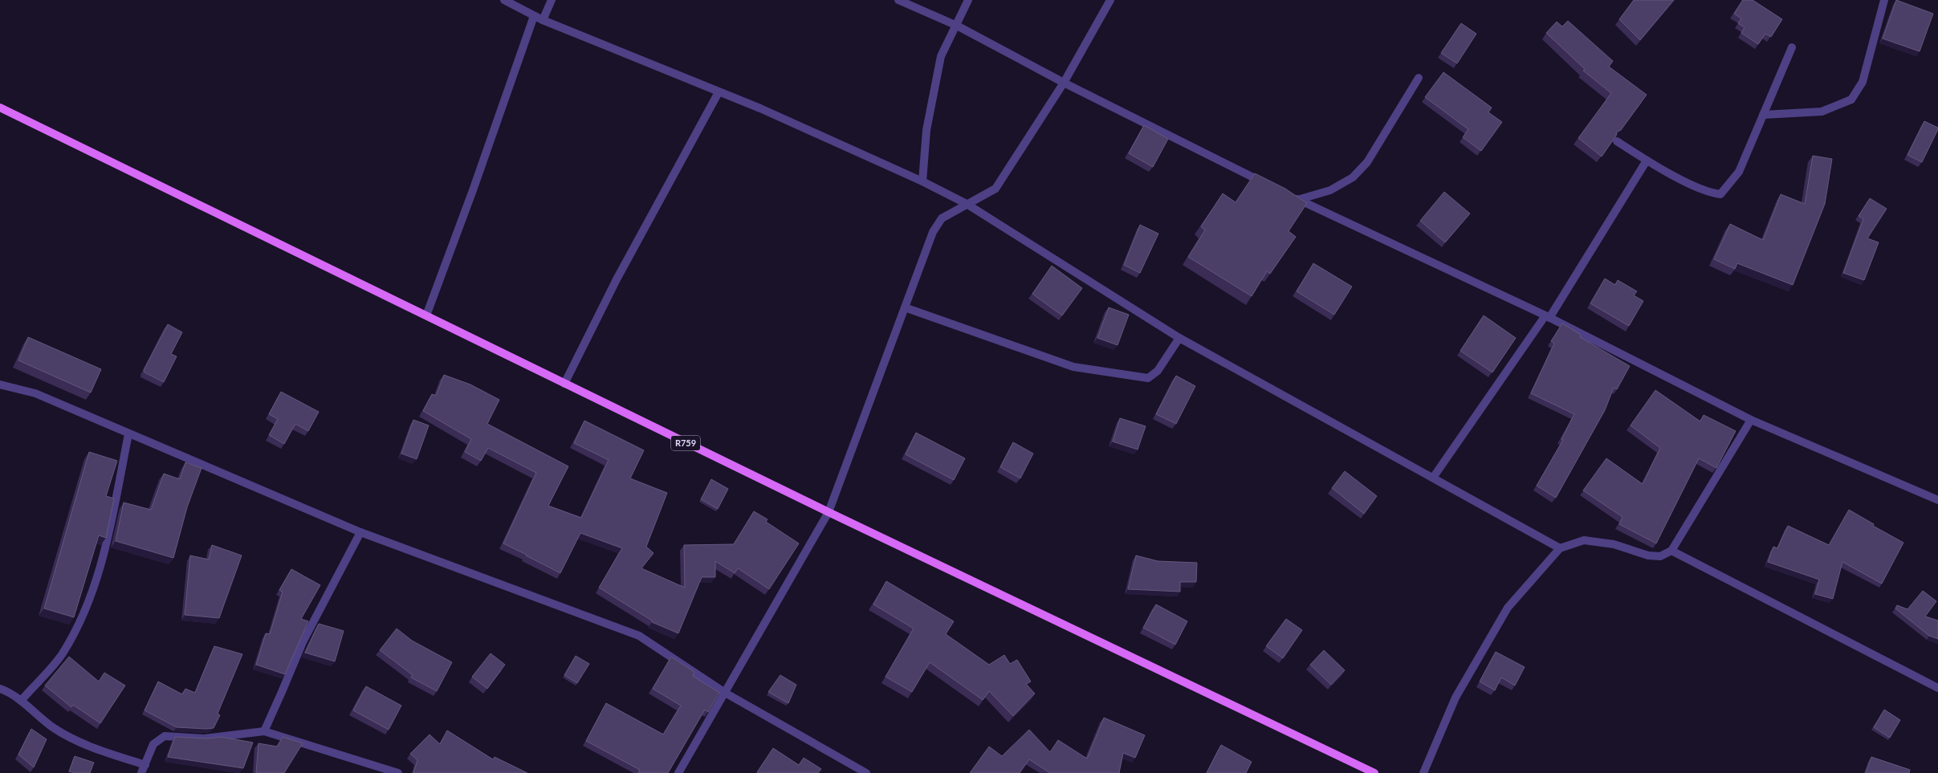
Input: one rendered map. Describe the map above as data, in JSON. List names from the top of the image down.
{
  "streets": {
    "main road": ["R759"]
  }
}
